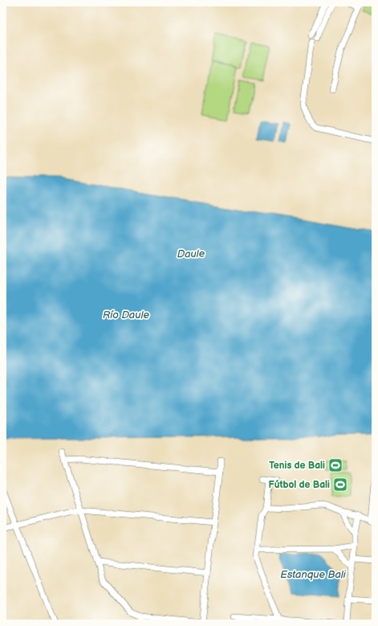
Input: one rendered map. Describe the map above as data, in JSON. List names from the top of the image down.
{
  "water": ["Daule", "Río Daule", "Estanque Bali"],
  "places": {
    "sports": ["Tenis de Bali", "Fútbol de Bali"]
  }
}
